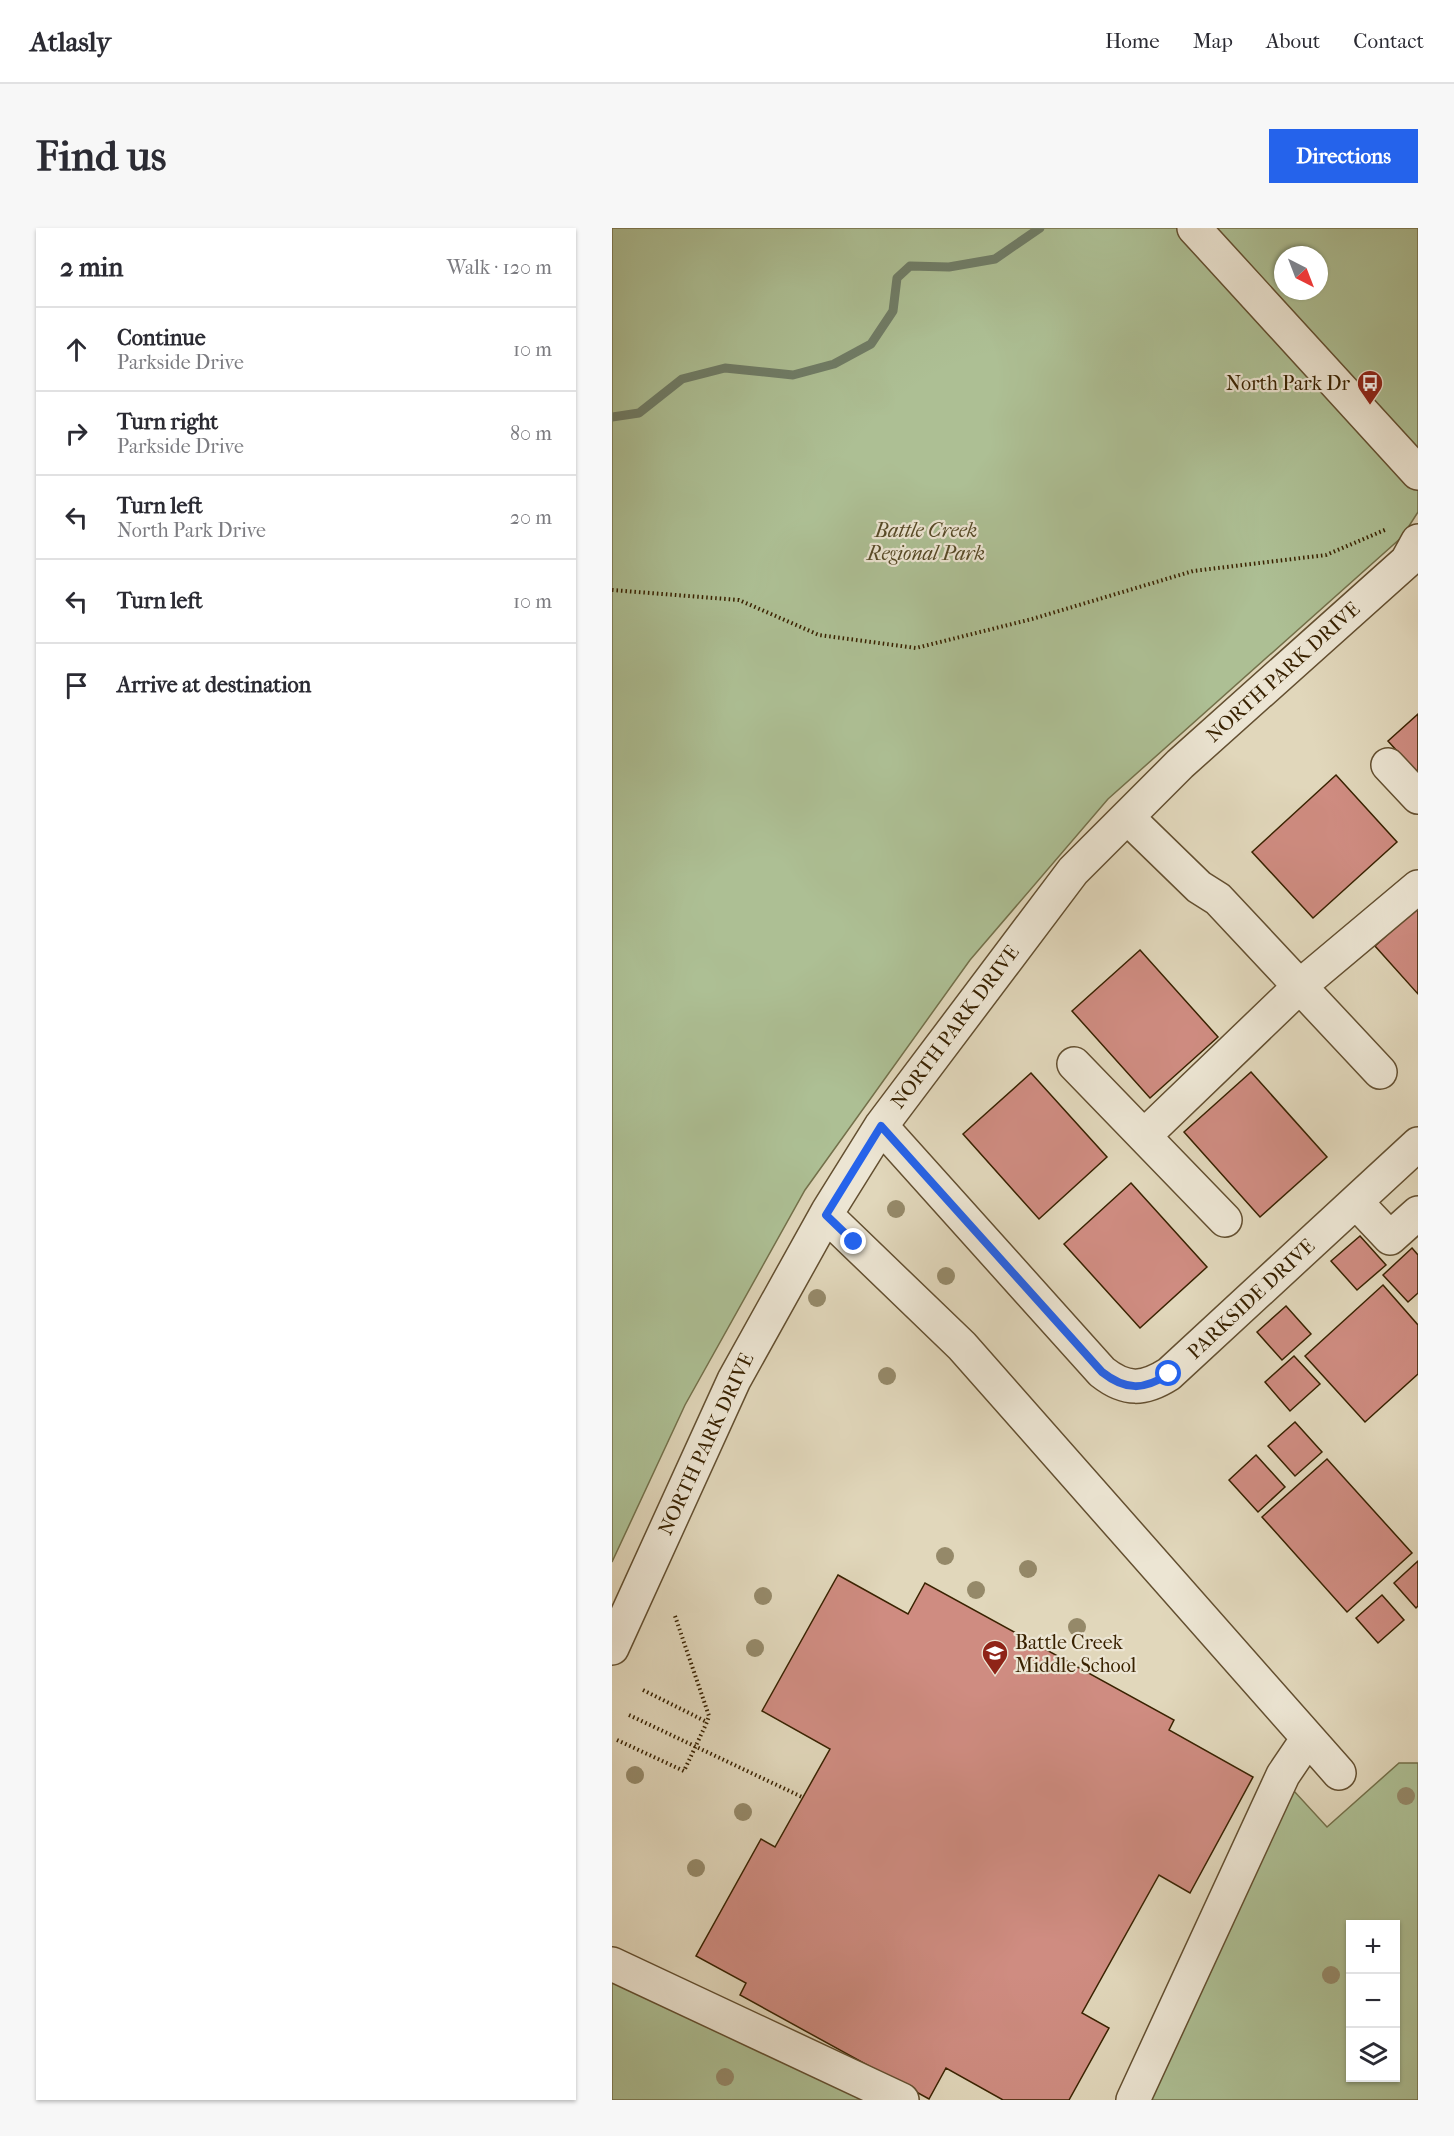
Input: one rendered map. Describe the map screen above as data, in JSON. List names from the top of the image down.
{
  "streets": {
    "street": ["NORTH PARK DRIVE", "PARKSIDE DRIVE"]
  },
  "crossings": [
    ["NORTH PARK DRIVE", "PARKSIDE DRIVE"]
  ],
  "parks": ["Battle Creek Regional Park"],
  "places": {
    "bus stop": ["North Park Dr"],
    "school or university": ["Battle Creek Middle School"]
  },
  "north": "bottom right",
  "page": {
    "header": "Atlasly",
    "nav": [
      "Home",
      "Map",
      "About",
      "Contact"
    ],
    "buttons": "Directions",
    "title": "Find us",
    "heading": ["2 min", "Walk · 120 m"],
    "list": [
      ["Continue", "Parkside Drive", "10 m"],
      ["Turn right", "Parkside Drive", "80 m"],
      ["Turn left", "North Park Drive", "20 m"],
      ["Turn left", "10 m"],
      "Arrive at destination"
    ],
    "map_buttons": ["+", "−"]
  }
}
